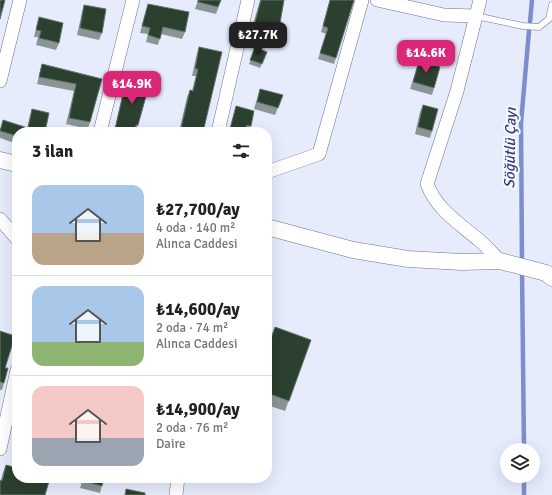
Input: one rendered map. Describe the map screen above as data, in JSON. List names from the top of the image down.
{
  "water": ["Söğütlü Çayı"],
  "page": {
    "price": ["₺27.7K", "₺14.6K", "₺14.9K"],
    "heading": "3 ilan",
    "list": [
      {
        "name": "₺27,700/ay",
        "note": "4 oda · 140 m² · Alınca Caddesi"
      },
      {
        "name": "₺14,600/ay",
        "note": "2 oda · 74 m² · Alınca Caddesi"
      },
      {
        "name": "₺14,900/ay",
        "note": "2 oda · 76 m² · Daire"
      }
    ]
  }
}
